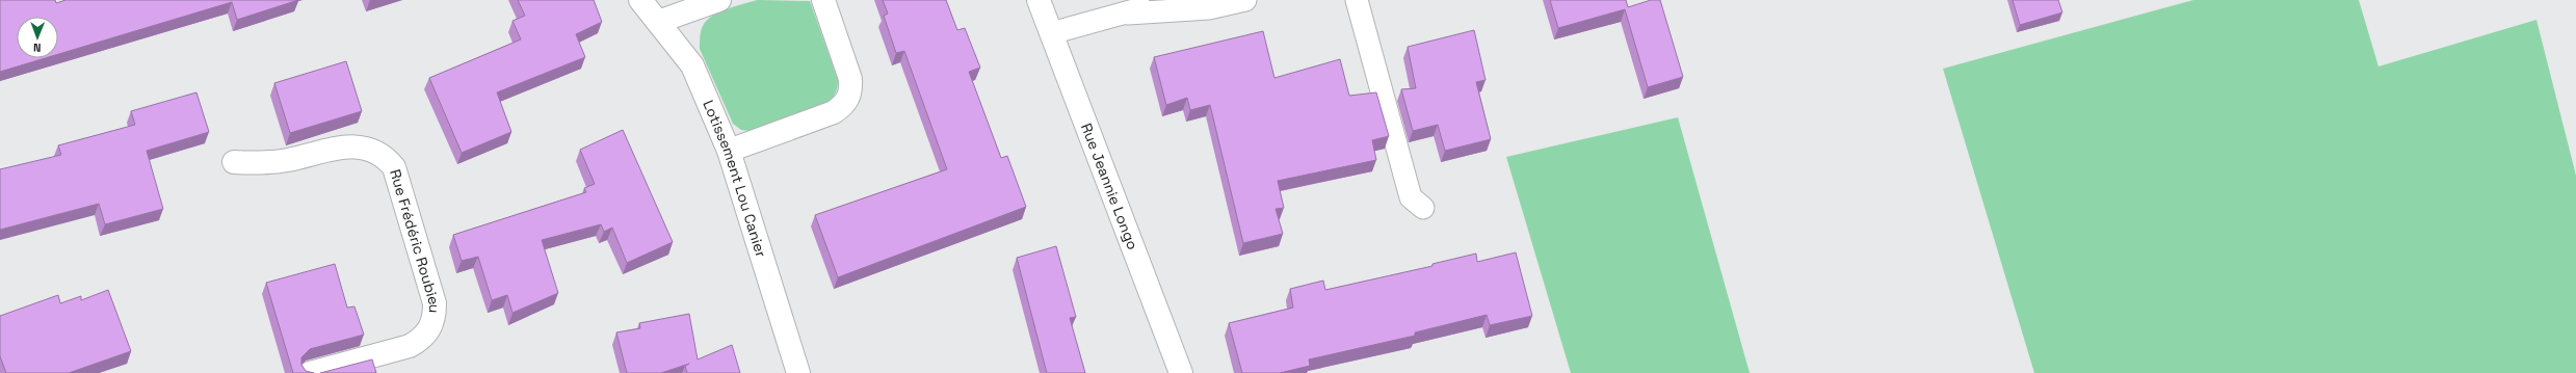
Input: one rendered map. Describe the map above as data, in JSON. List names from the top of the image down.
{
  "streets": {
    "street": ["Lotissement Lou Canier", "Rue Jeannie Longo", "Rue Frédéric Roubieu"]
  },
  "north": "bottom"
}
